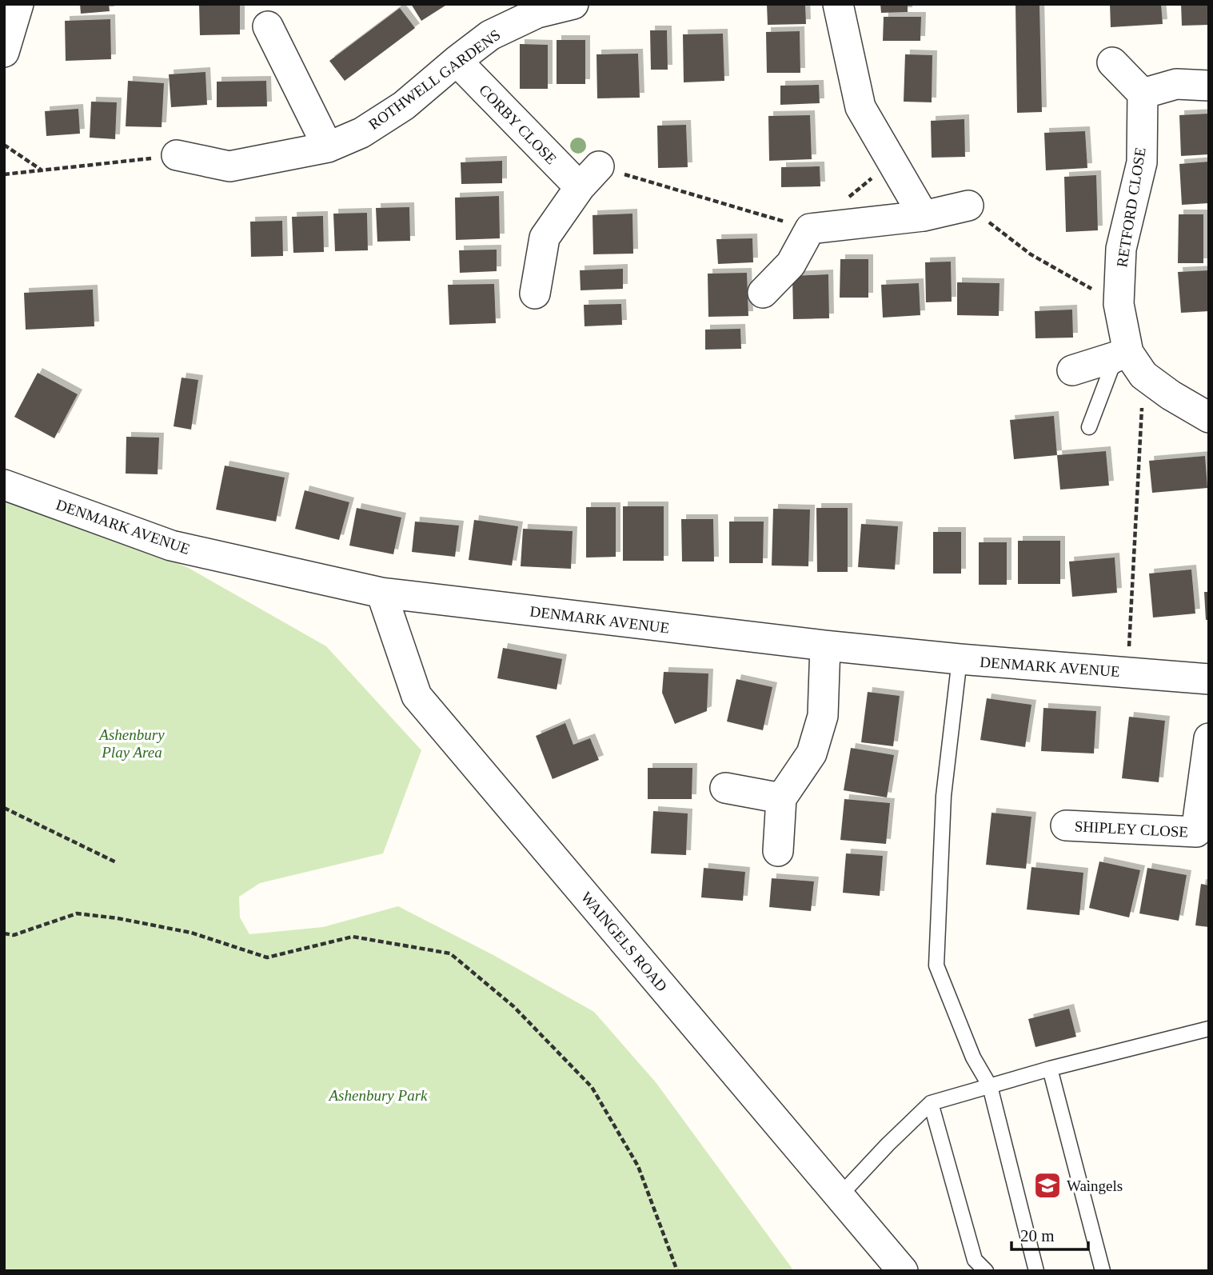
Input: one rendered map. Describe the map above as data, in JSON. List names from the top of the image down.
{
  "streets": {
    "street": [
      "ROTHWELL GARDENS",
      "CORBY CLOSE",
      "RETFORD CLOSE",
      "DENMARK AVENUE",
      "SHIPLEY CLOSE",
      "WAINGELS ROAD"
    ]
  },
  "crossings": [
    ["ROTHWELL GARDENS", "CORBY CLOSE"],
    ["DENMARK AVENUE", "WAINGELS ROAD"]
  ],
  "parks": ["Ashenbury Play Area", "Ashenbury Park"],
  "places": {
    "school or university": ["Waingels"]
  },
  "scale_bar": "20 m"
}
